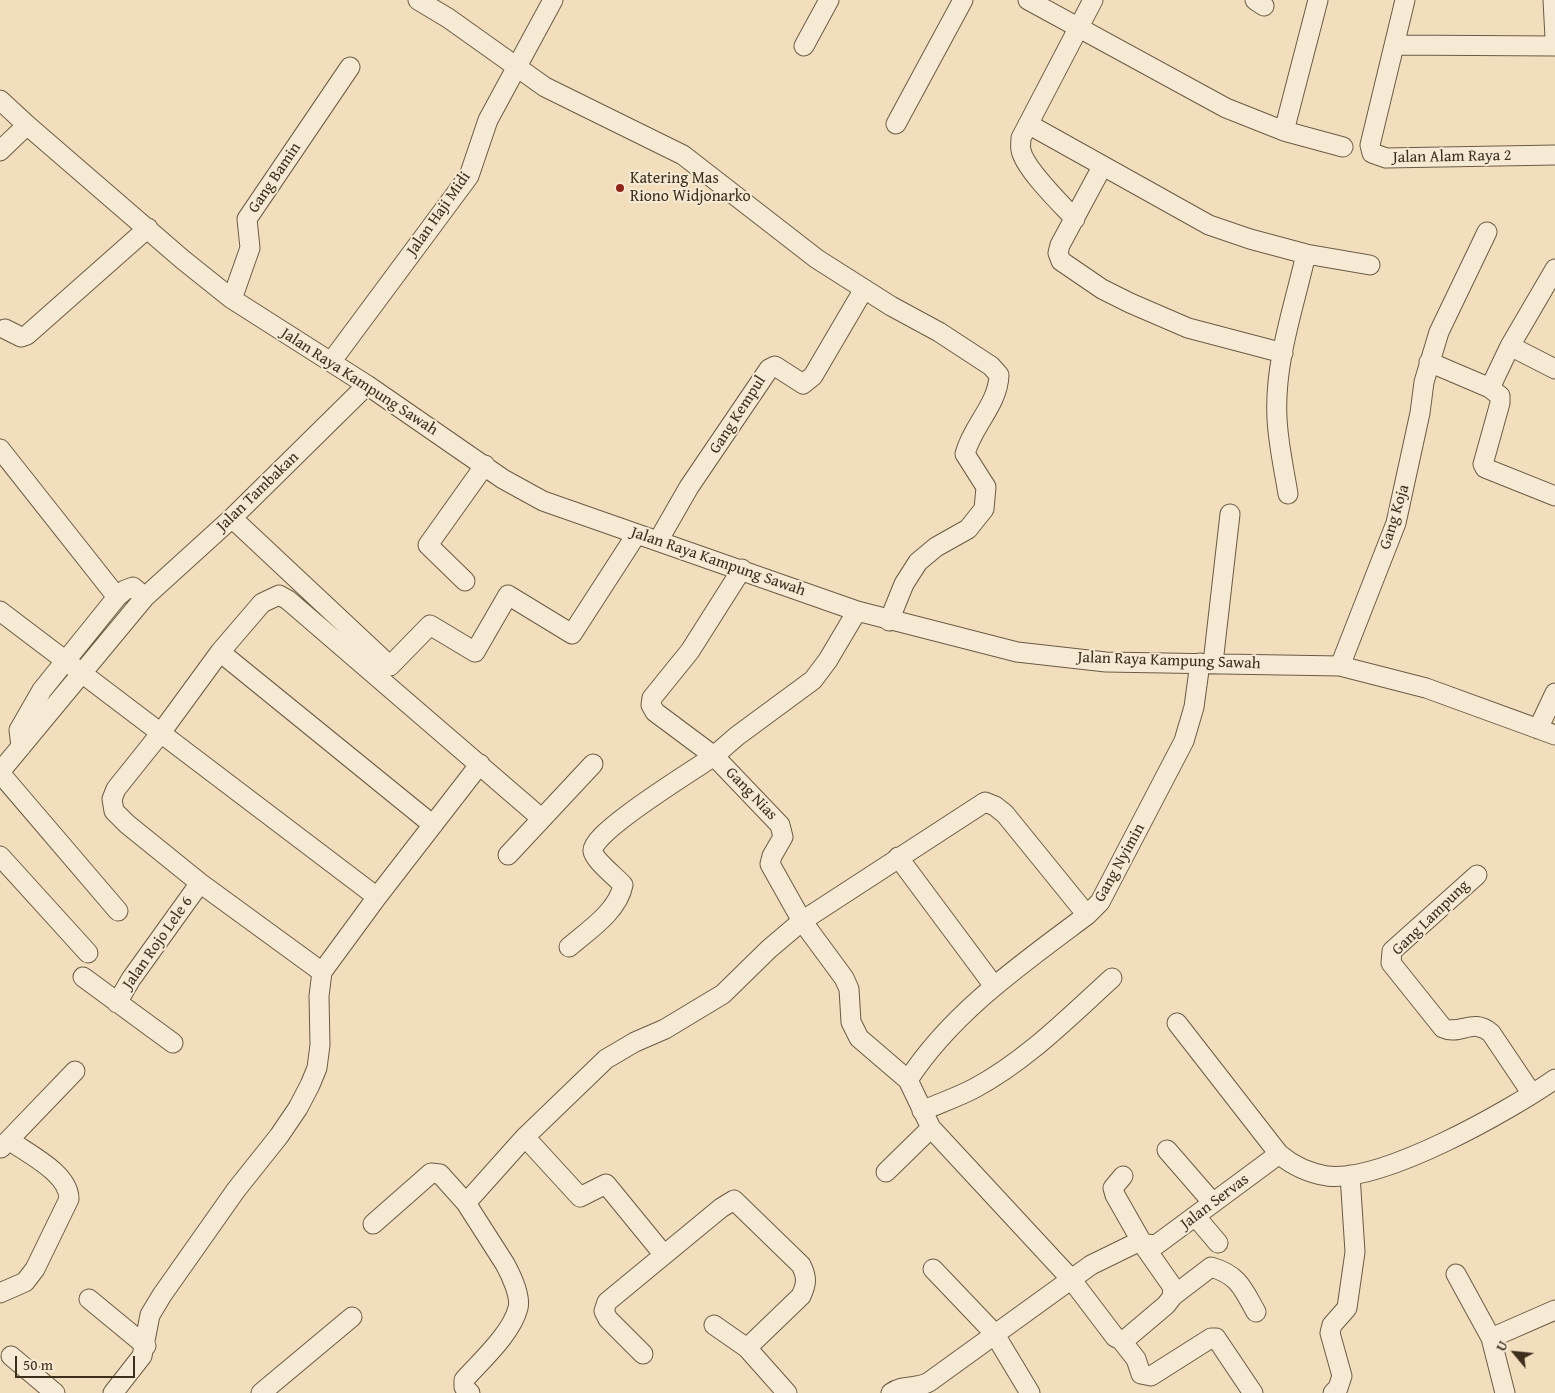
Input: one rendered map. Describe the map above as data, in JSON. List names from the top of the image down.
{
  "streets": {
    "street": [
      "Jalan Alam Raya 2",
      "Gang Bamin",
      "Jalan Haji Midi",
      "Jalan Raya Kampung Sawah",
      "Gang Kempul",
      "Jalan Tambakan",
      "Gang Koja",
      "Gang Nias",
      "Gang Nyimin",
      "Gang Lampung",
      "Jalan Rojo Lele 6",
      "Jalan Servas"
    ]
  },
  "crossings": [
    ["Gang Bamin", "Jalan Raya Kampung Sawah"],
    ["Jalan Haji Midi", "Jalan Raya Kampung Sawah"],
    ["Jalan Raya Kampung Sawah", "Gang Kempul"],
    ["Jalan Raya Kampung Sawah", "Jalan Tambakan"],
    ["Jalan Raya Kampung Sawah", "Gang Koja"],
    ["Jalan Raya Kampung Sawah", "Gang Nias"],
    ["Jalan Raya Kampung Sawah", "Gang Nyimin"],
    ["Gang Nias", "Gang Nyimin"]
  ],
  "places": ["Katering Mas Riono Widjonarko"],
  "scale_bar": "50 m",
  "north": "top left"
}
